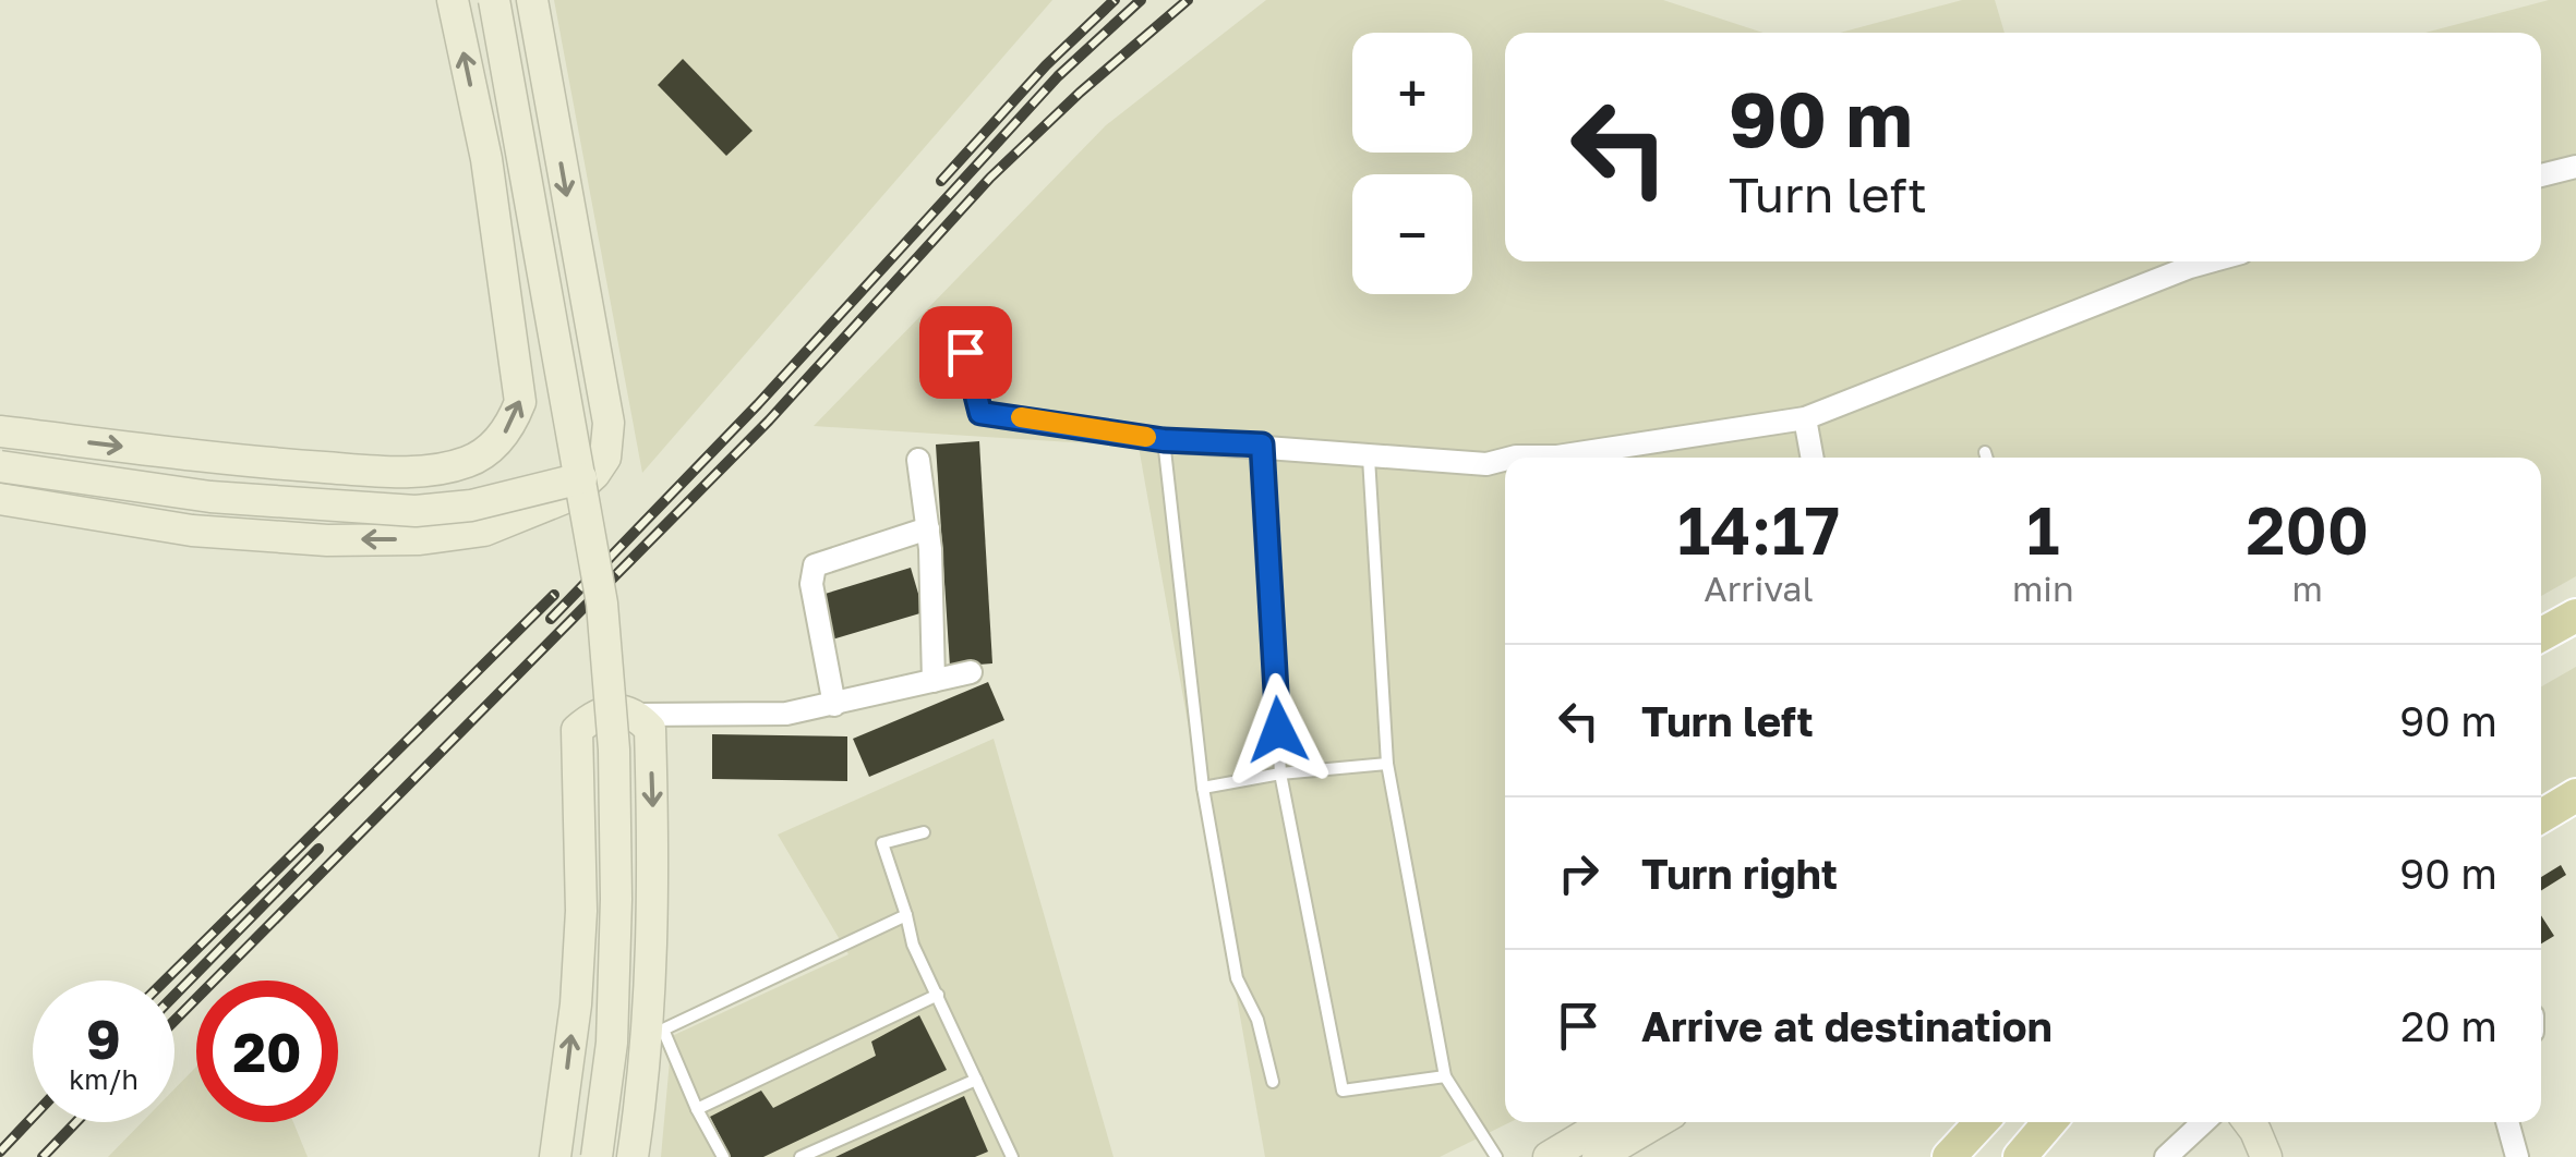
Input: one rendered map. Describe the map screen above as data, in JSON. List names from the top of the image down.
{
  "page": {
    "map_buttons": ["+", "−"],
    "turn": ["90 m", "Turn left"],
    "eta": [
      "14:17",
      "Arrival",
      "1",
      "min",
      "200",
      "m"
    ],
    "list": [
      {
        "name": "Turn left",
        "value": "90 m"
      },
      {
        "name": "Turn right",
        "value": "90 m"
      },
      {
        "name": "Arrive at destination",
        "value": "20 m"
      }
    ],
    "speed": "9 km/h",
    "limit": "20"
  }
}
